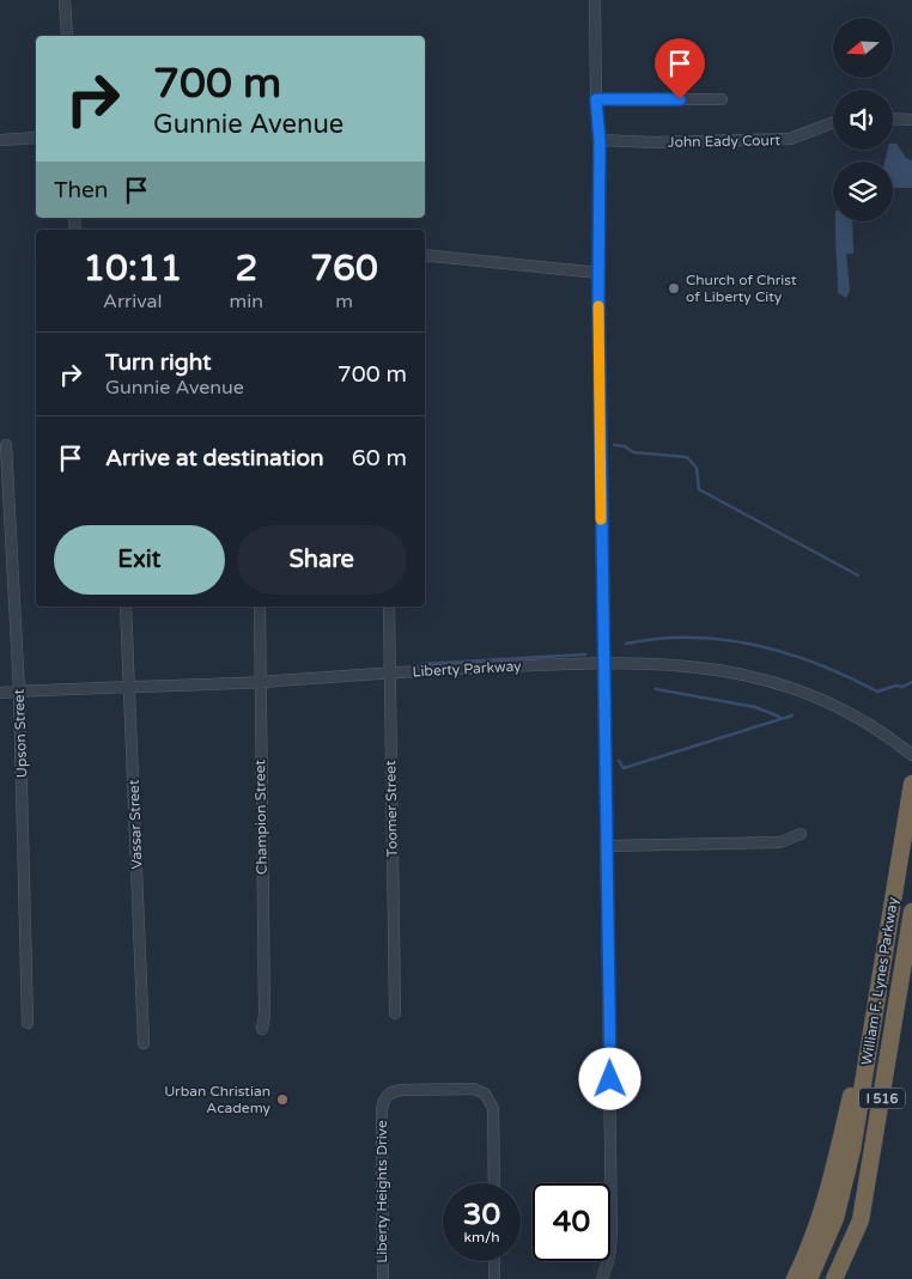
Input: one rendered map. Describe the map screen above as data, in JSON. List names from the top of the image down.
{
  "streets": {
    "highway": ["William F. Lynes Parkway", "I 516"],
    "street": [
      "John Eady Court",
      "Liberty Parkway",
      "Upson Street",
      "Toomer Street",
      "Champion Street",
      "Vassar Street",
      "Liberty Heights Drive"
    ]
  },
  "crossings": [
    ["Liberty Parkway", "Upson Street"],
    ["Liberty Parkway", "Toomer Street"],
    ["Liberty Parkway", "Champion Street"],
    ["Liberty Parkway", "Vassar Street"]
  ],
  "places": ["Church of Christ of Liberty City", "Urban Christian Academy"],
  "north": "left",
  "page": {
    "turn": ["700 m", "Gunnie Avenue"],
    "then": "Then",
    "eta": [
      "10:11",
      "Arrival",
      "2",
      "min",
      "760",
      "m"
    ],
    "list": [
      {
        "name": "Turn right",
        "note": "Gunnie Avenue",
        "value": "700 m"
      },
      {
        "name": "Arrive at destination",
        "value": "60 m"
      }
    ],
    "buttons": ["Exit", "Share"],
    "speed": "30 km/h",
    "limit": "40"
  }
}
